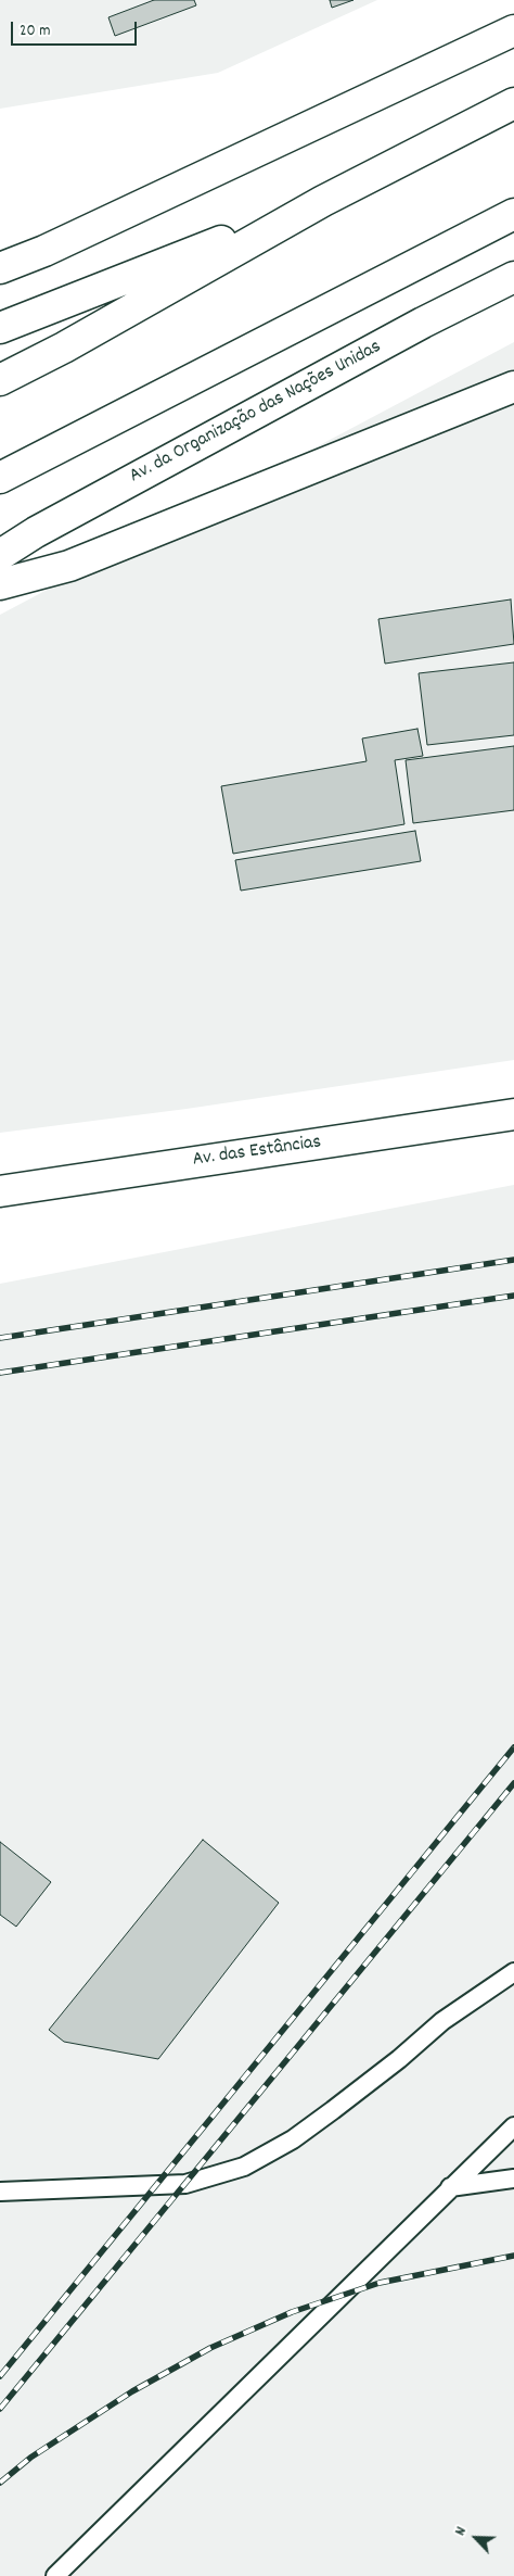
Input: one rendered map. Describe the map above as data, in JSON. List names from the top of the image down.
{
  "streets": {
    "main road": ["Av. da Organização das Nações Unidas", "Av. das Estâncias"]
  },
  "scale_bar": "20 m",
  "north": "top left"
}
